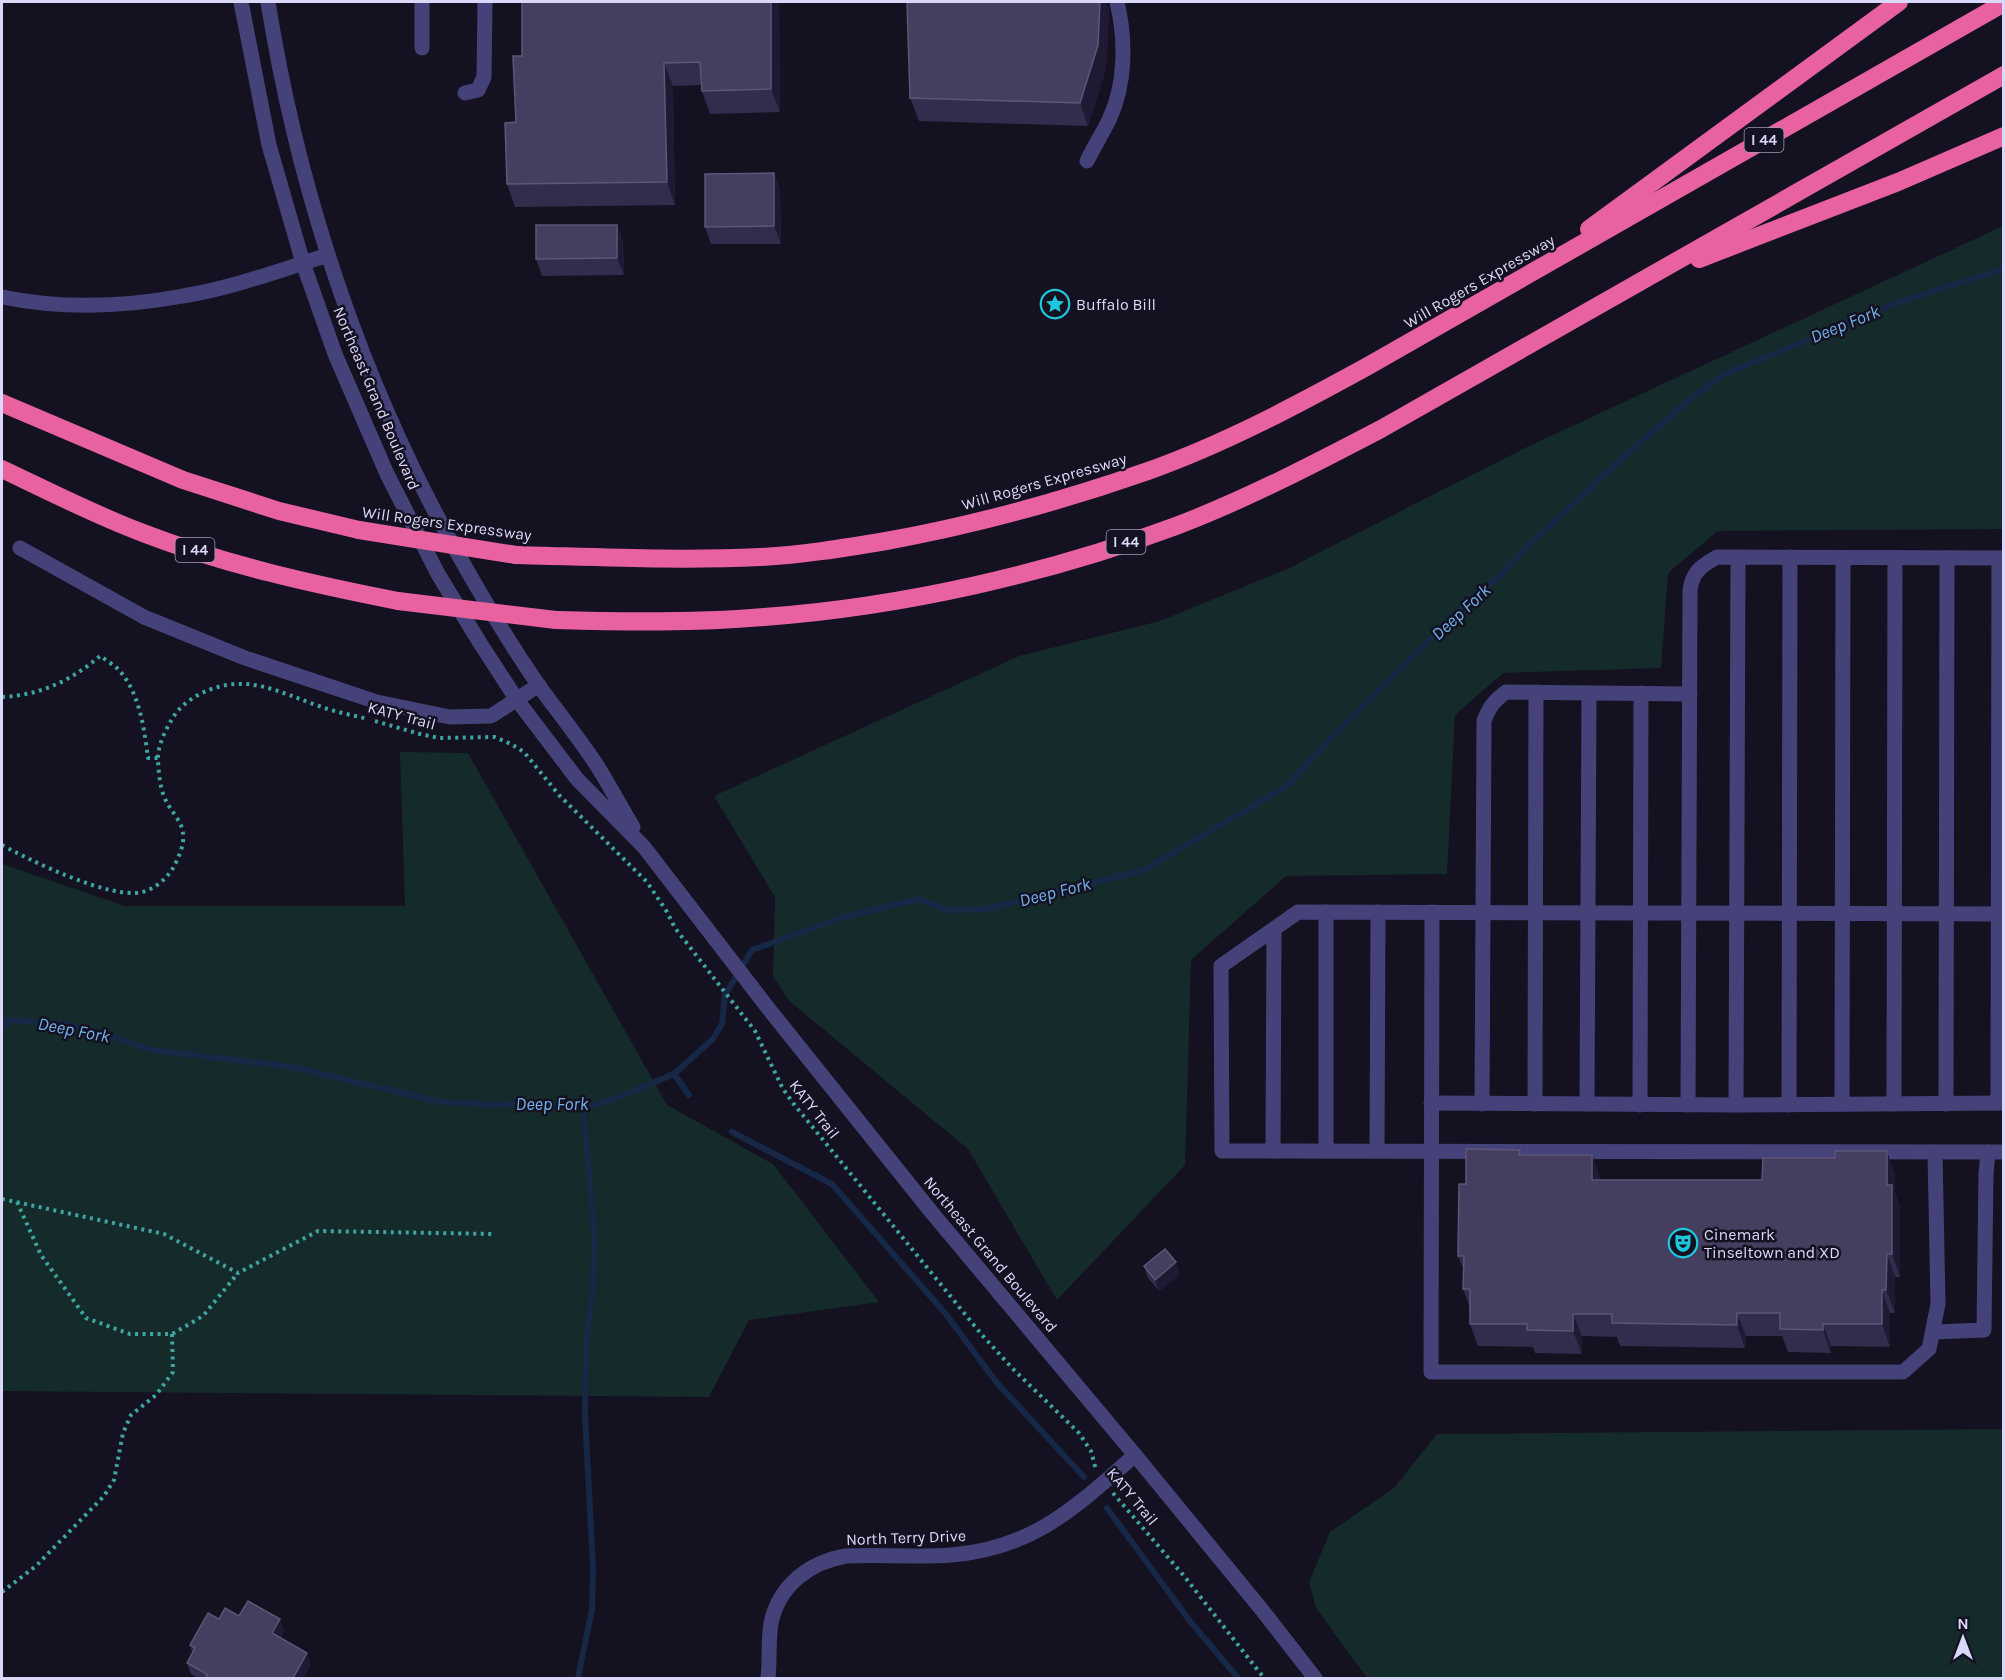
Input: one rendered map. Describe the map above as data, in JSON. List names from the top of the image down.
{
  "streets": {
    "highway": ["I 44", "Will Rogers Expressway"],
    "street": ["Northeast Grand Boulevard", "North Terry Drive"],
    "path": ["KATY Trail"]
  },
  "crossings": [
    ["Northeast Grand Boulevard", "North Terry Drive"],
    ["KATY Trail", "North Terry Drive"]
  ],
  "water": ["Deep Fork"],
  "places": {
    "place": ["Buffalo Bill"],
    "theatre": ["Cinemark Tinseltown and XD"]
  },
  "north": "top"
}
